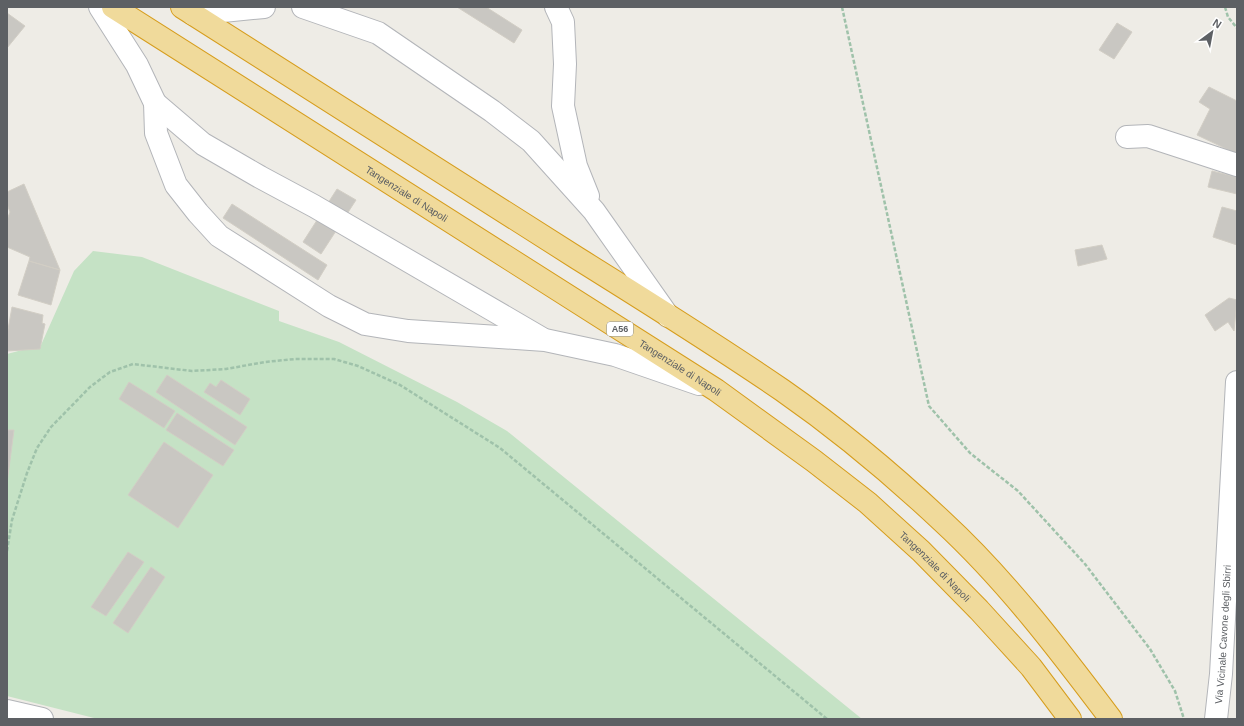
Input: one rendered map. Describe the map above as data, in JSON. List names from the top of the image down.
{
  "streets": {
    "highway": ["Tangenziale di Napoli", "A56"],
    "street": ["Via Vicinale Cavone degli Sbirri"]
  },
  "north": "top right"
}
